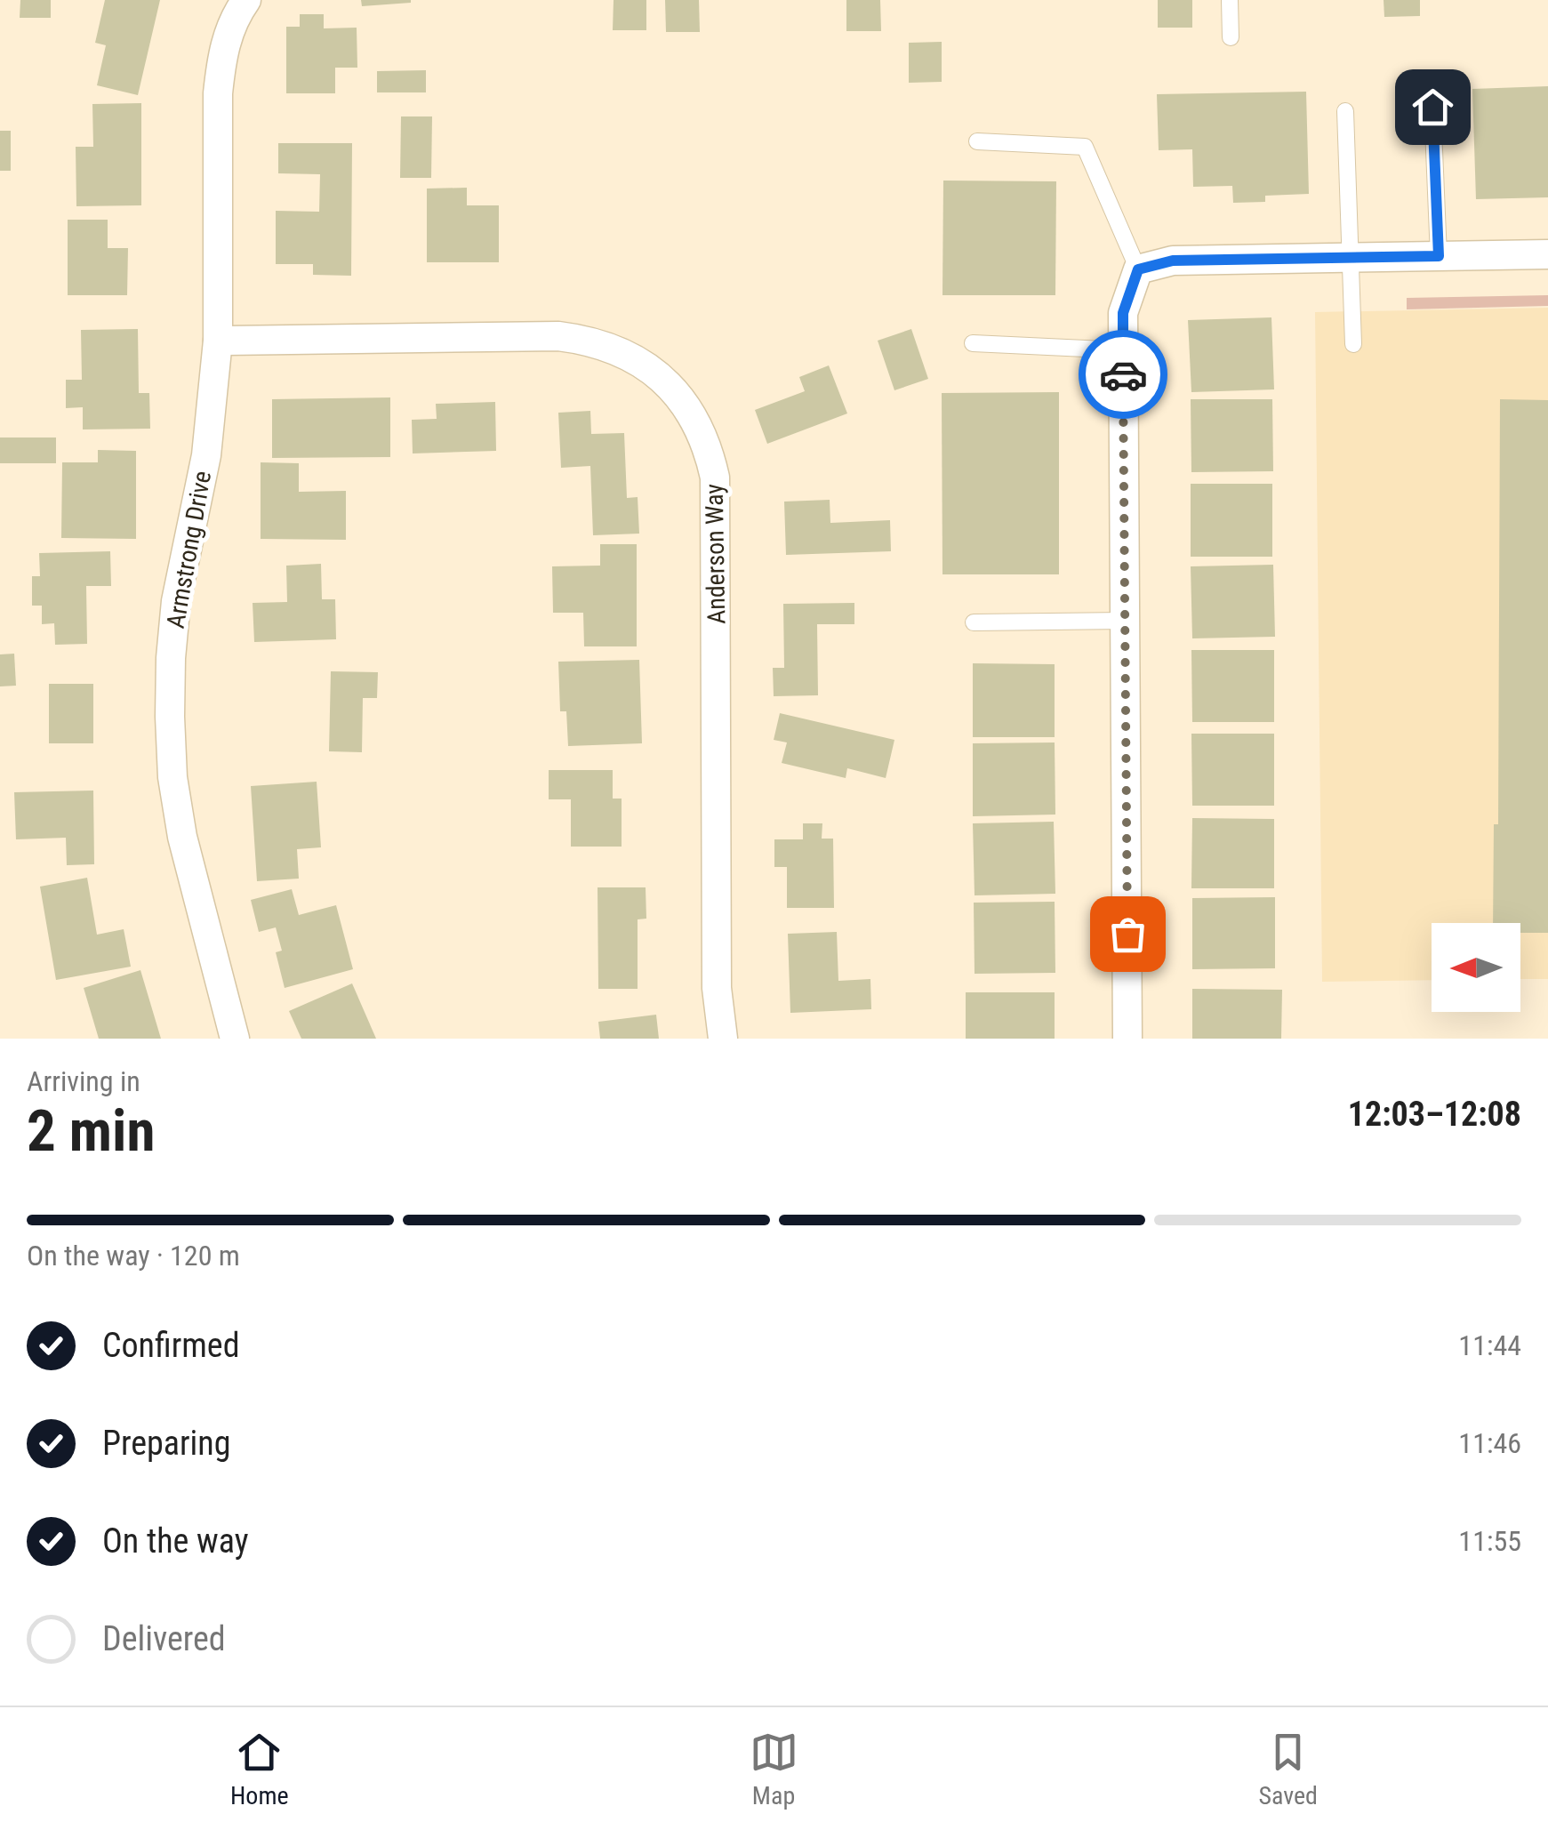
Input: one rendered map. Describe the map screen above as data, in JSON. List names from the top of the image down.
{
  "streets": {
    "street": ["Armstrong Drive", "Anderson Way"]
  },
  "crossings": [
    ["Armstrong Drive", "Anderson Way"]
  ],
  "north": "left",
  "page": {
    "heading": ["2 min", "Arriving in", "12:03–12:08"],
    "bar": "On the way · 120 m",
    "list": [
      ["Confirmed", "11:44"],
      ["Preparing", "11:46"],
      ["On the way", "11:55"],
      "Delivered"
    ],
    "tabs": ["Home", "Map", "Saved"]
  }
}
